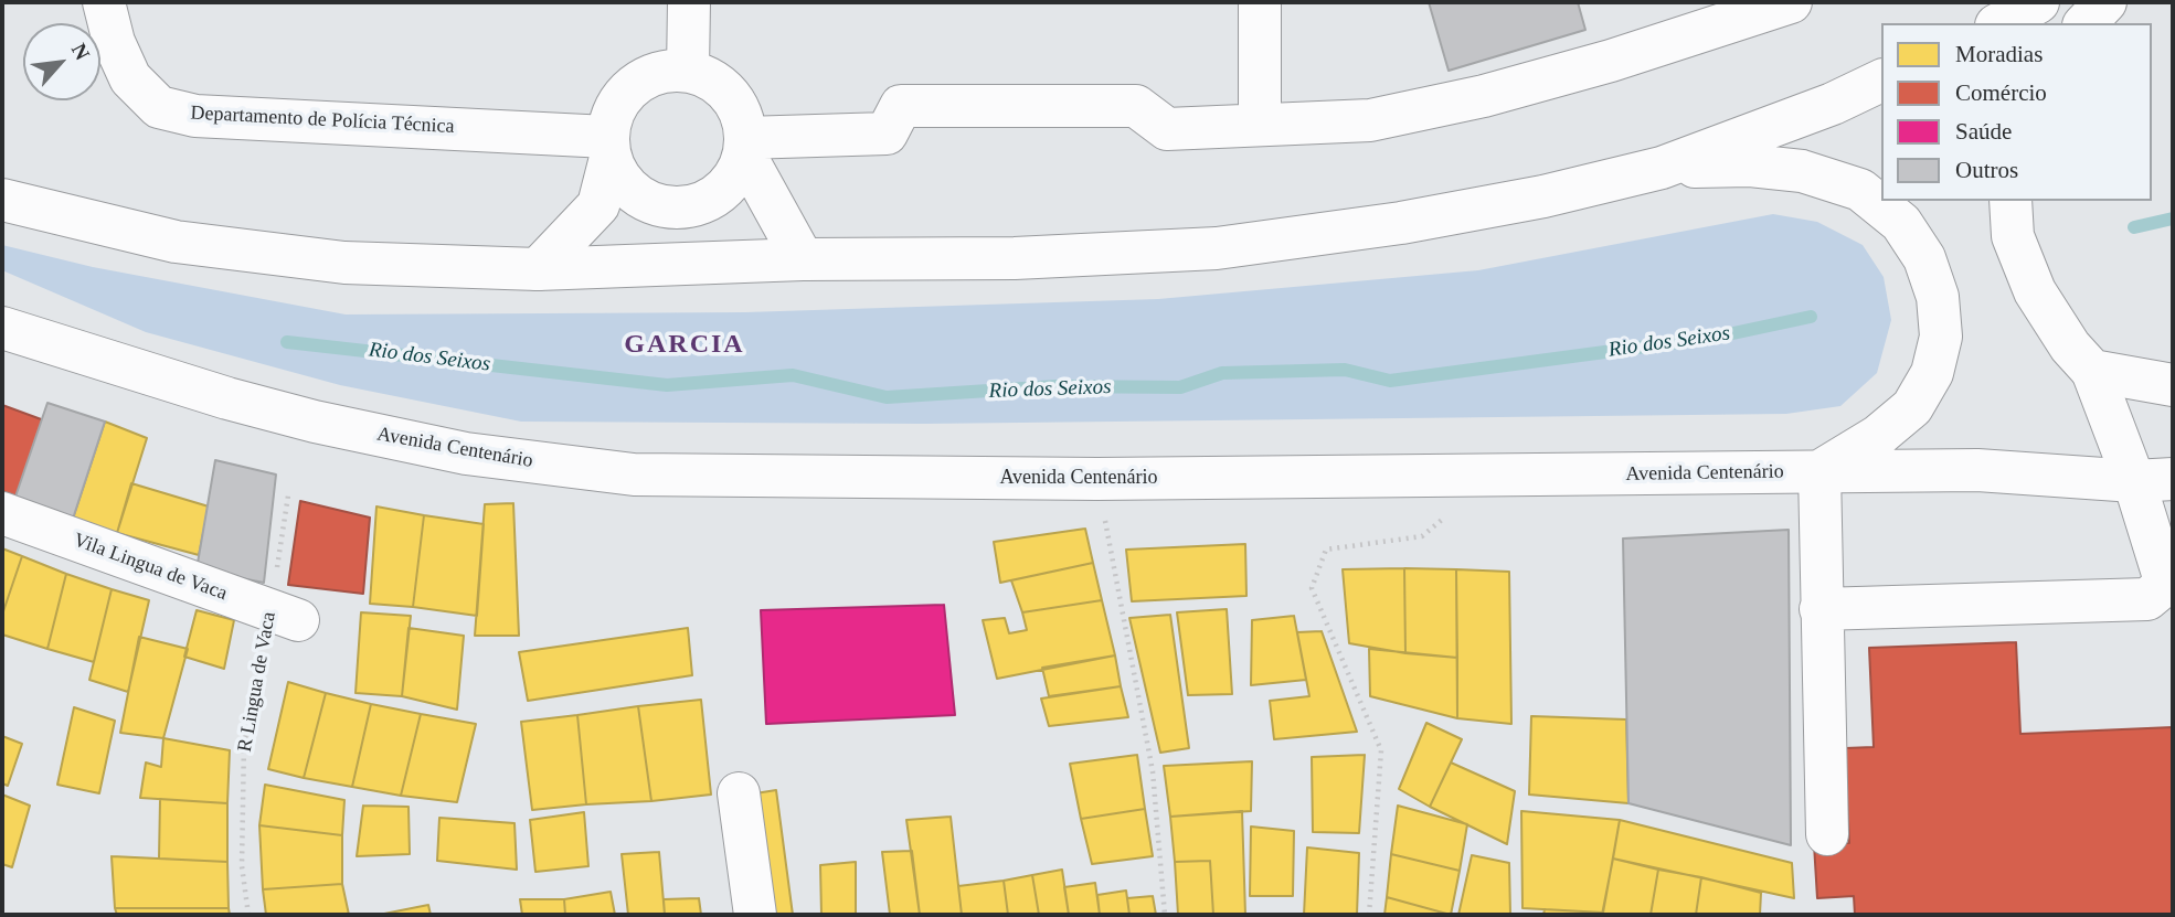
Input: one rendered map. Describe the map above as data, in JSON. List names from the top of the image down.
{
  "streets": {
    "main road": ["Departamento de Polícia Técnica", "Avenida Centenário", "Vila Lingua de Vaca"],
    "path": ["R Lingua de Vaca"]
  },
  "crossings": [
    ["Vila Lingua de Vaca", "R Lingua de Vaca"]
  ],
  "districts": ["GARCIA"],
  "water": ["Rio dos Seixos"],
  "legend": [
    "Moradias",
    "Comércio",
    "Saúde",
    "Outros"
  ],
  "north": "top right"
}
